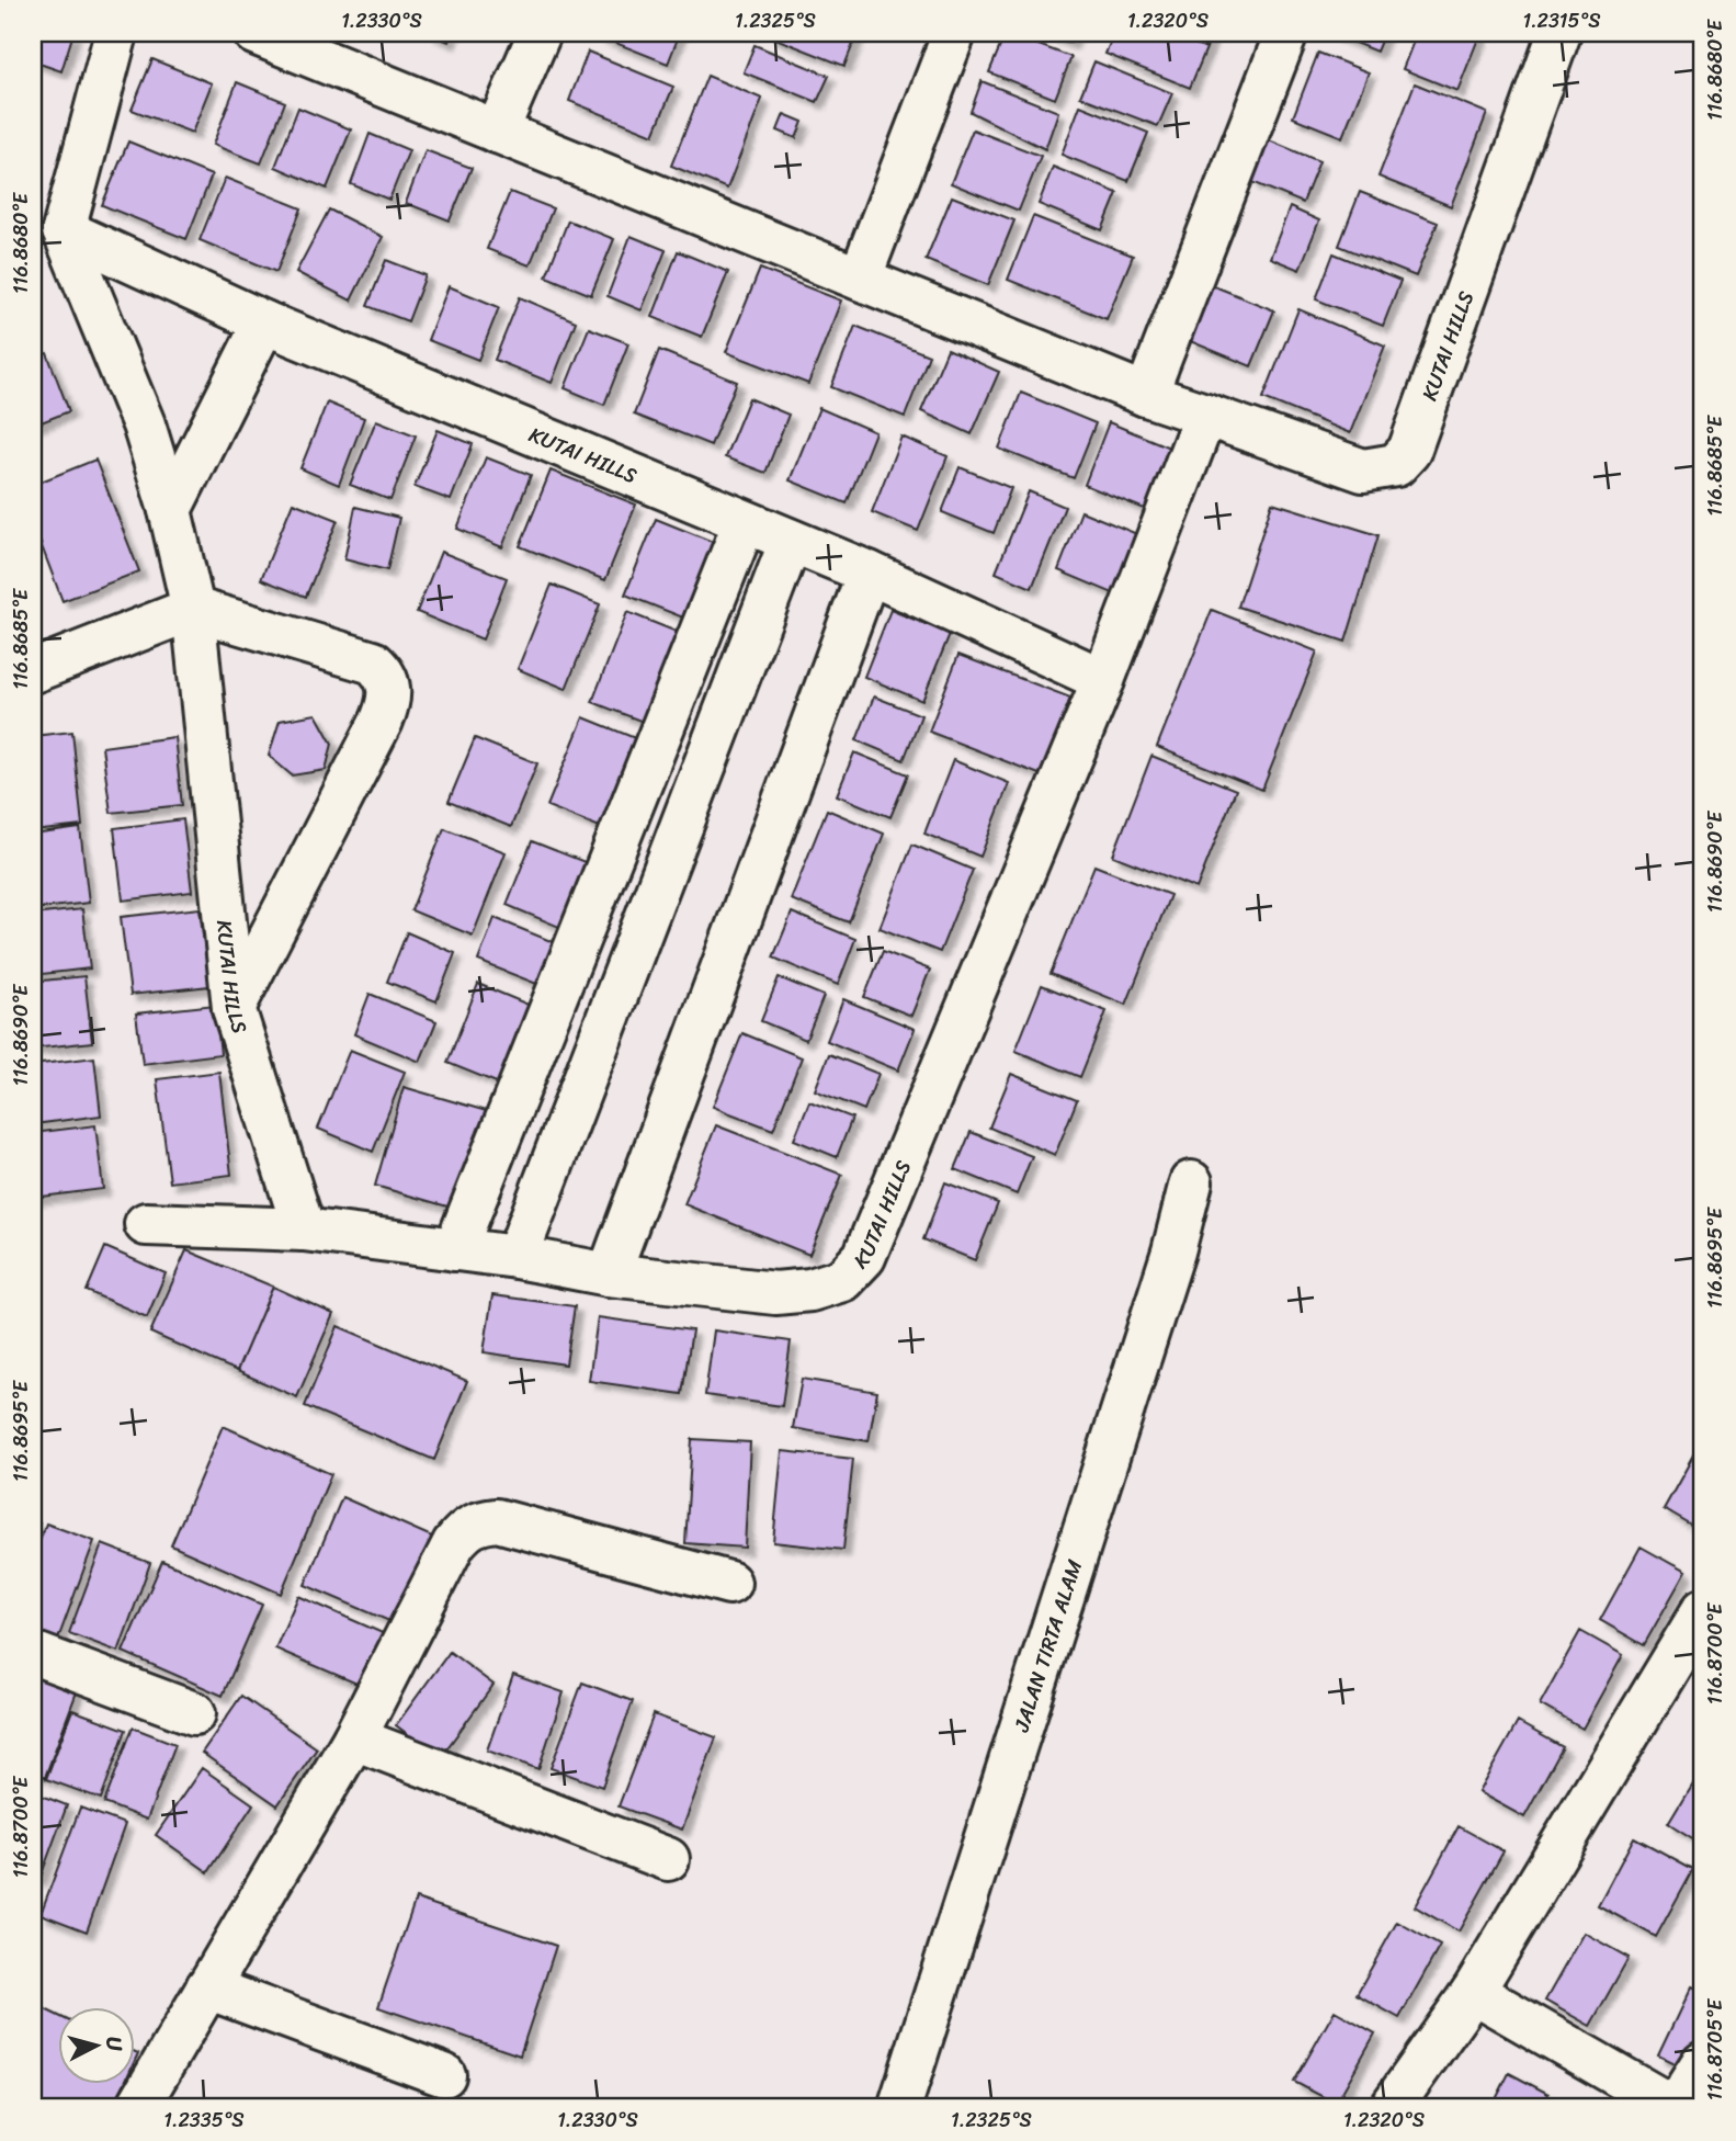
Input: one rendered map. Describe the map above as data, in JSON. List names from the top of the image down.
{
  "streets": {
    "street": ["KUTAI HILLS", "JALAN TIRTA ALAM"]
  },
  "north": "right",
  "coordinates": [
    "1.2330°S",
    "1.2325°S",
    "1.2320°S",
    "1.2315°S",
    "116.8680°E",
    "116.8685°E",
    "116.8690°E",
    "116.8695°E",
    "116.8700°E",
    "116.8705°E",
    "1.2335°S"
  ]
}
